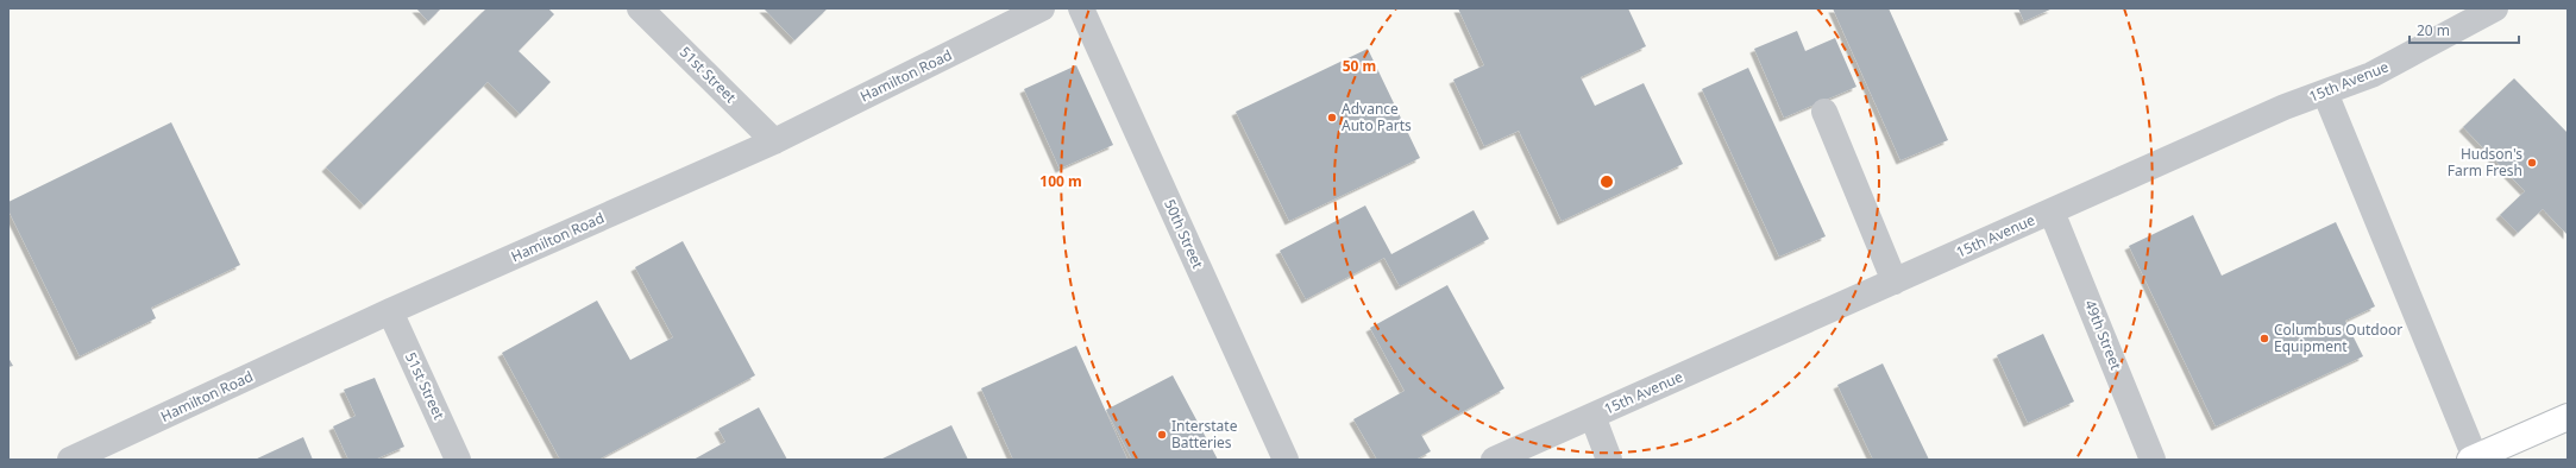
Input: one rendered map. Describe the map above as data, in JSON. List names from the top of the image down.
{
  "streets": {
    "street": [
      "51st Street",
      "Hamilton Road",
      "15th Avenue",
      "50th Street",
      "49th Street"
    ]
  },
  "crossings": [
    ["51st Street", "Hamilton Road"],
    ["15th Avenue", "49th Street"]
  ],
  "places": [
    "Advance Auto Parts",
    "Hudson's Farm Fresh",
    "Columbus Outdoor Equipment",
    "Interstate Batteries"
  ],
  "scale_bar": "20 m",
  "rings": ["50 m", "100 m"]
}
